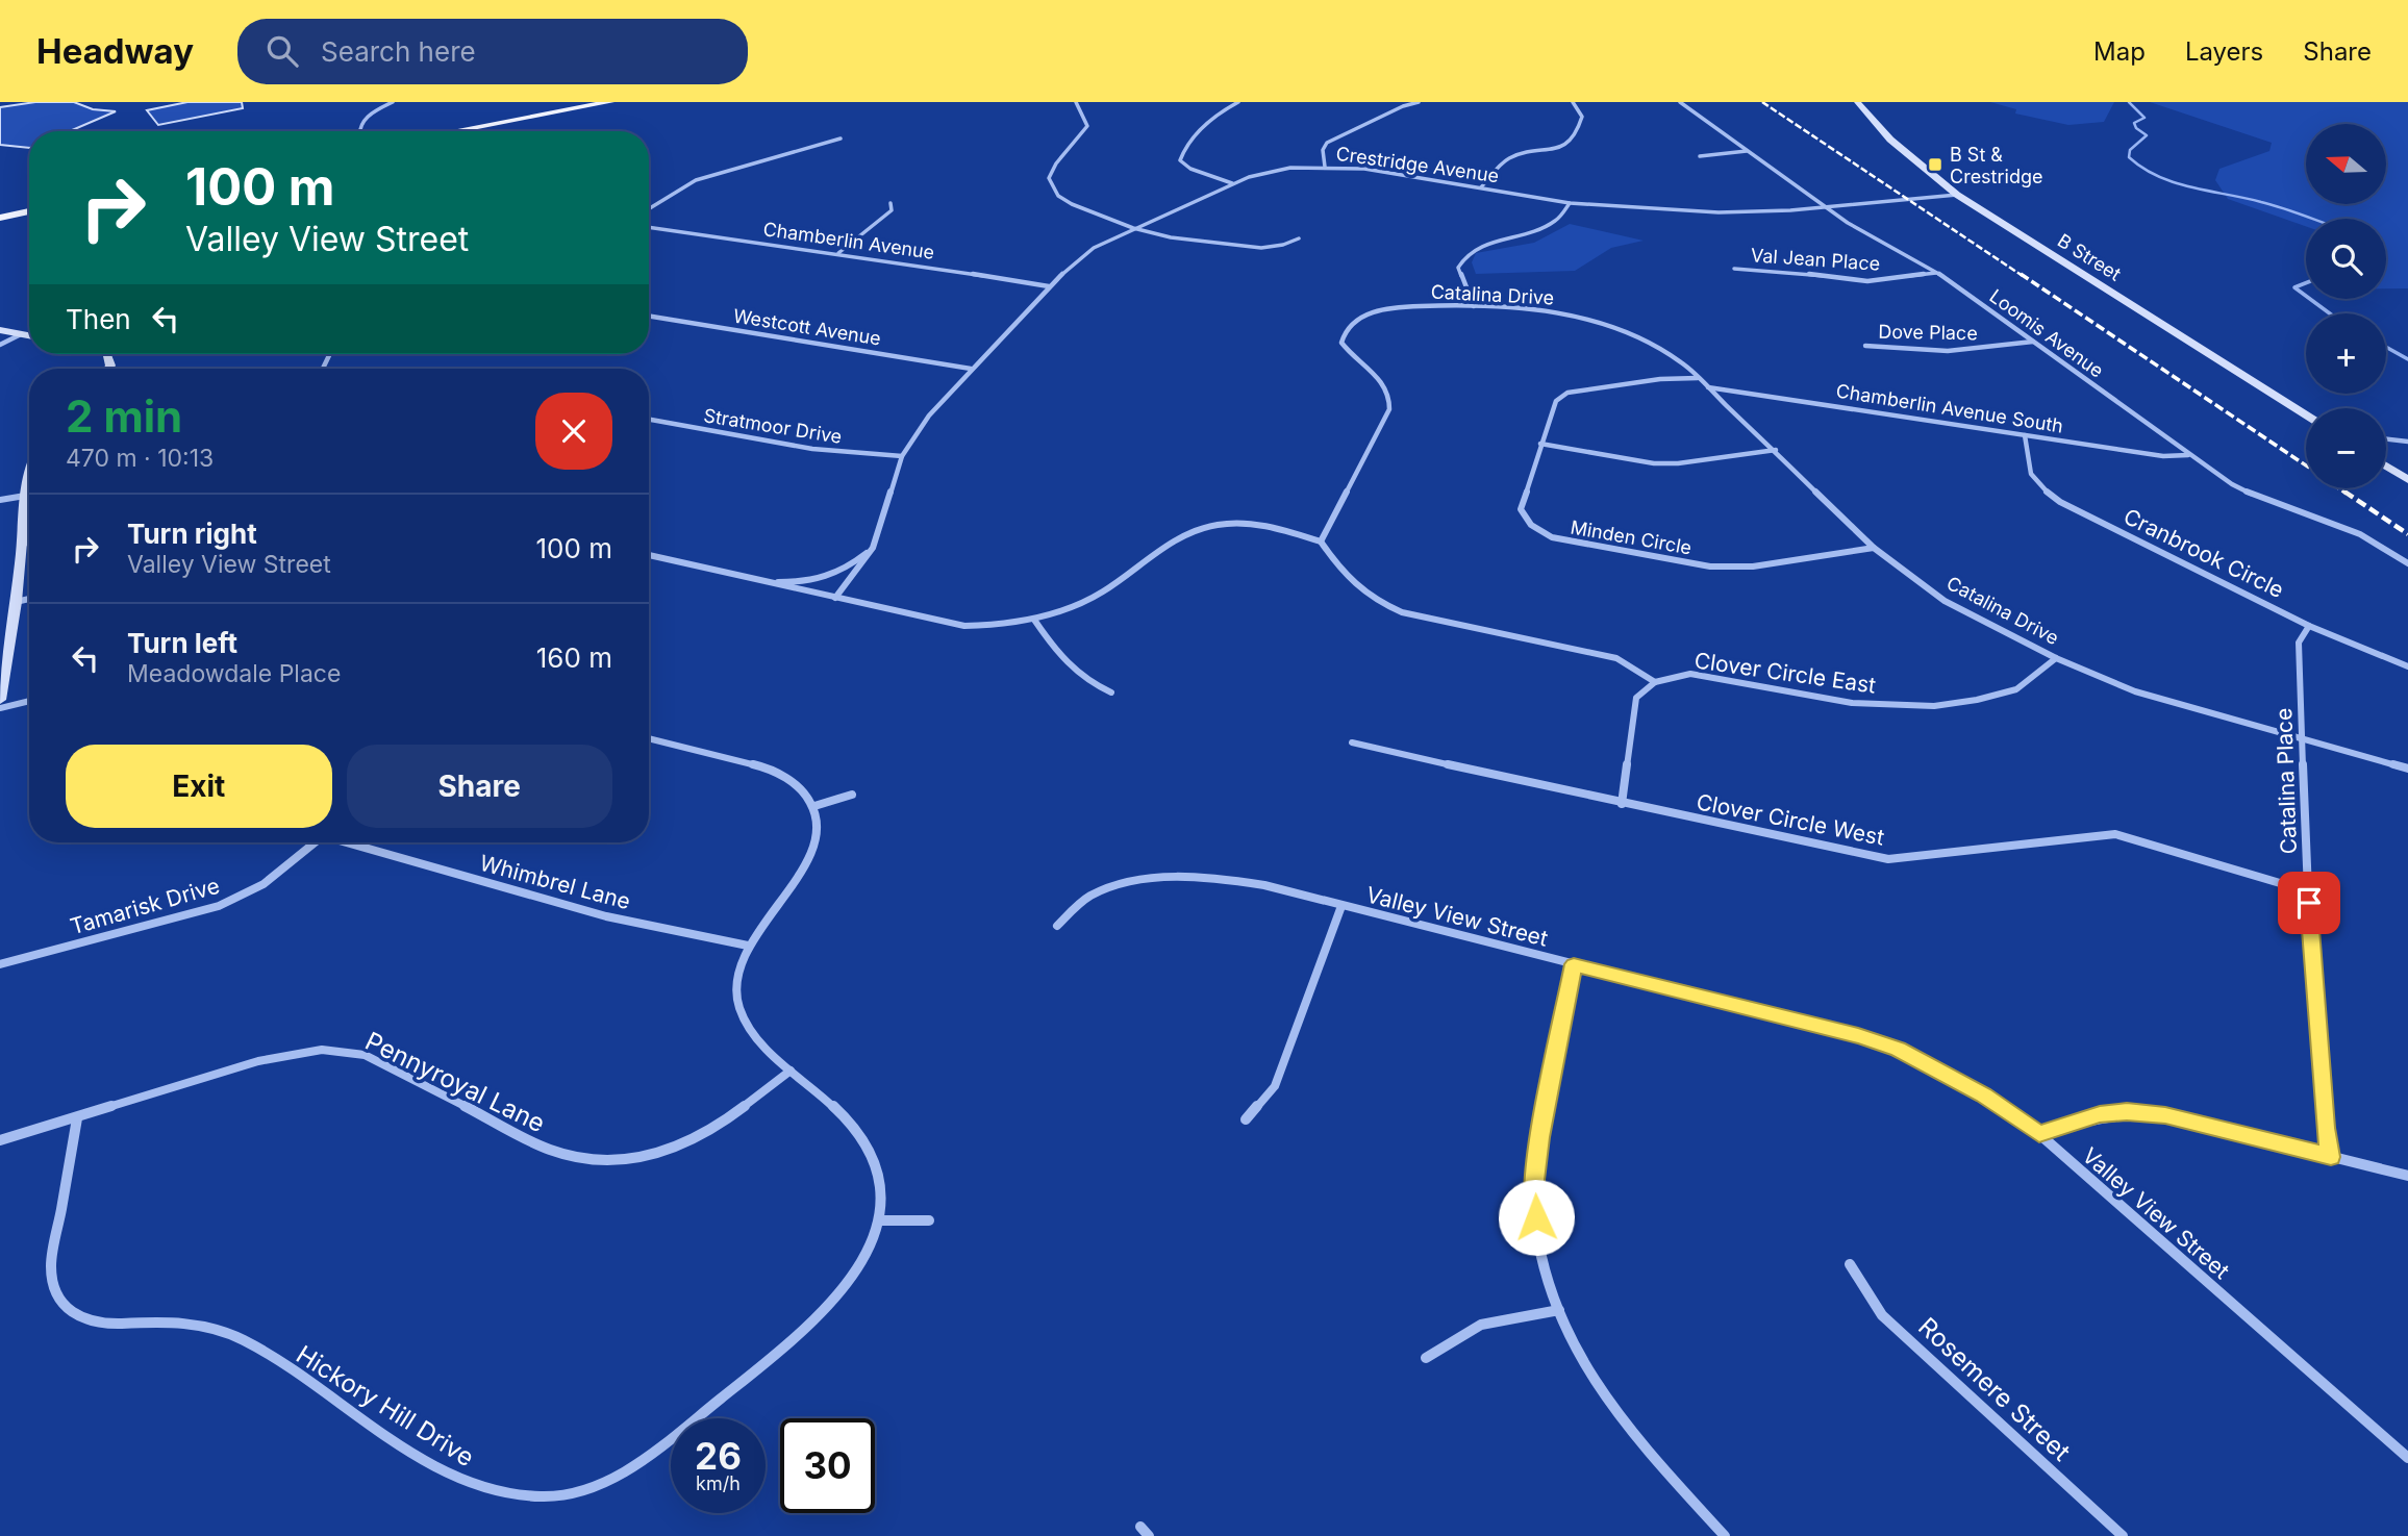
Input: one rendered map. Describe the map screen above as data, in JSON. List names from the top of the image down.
{
  "streets": {
    "main road": ["B Street"],
    "street": [
      "Crestridge Avenue",
      "Chamberlin Avenue",
      "Val Jean Place",
      "Catalina Drive",
      "Westcott Avenue",
      "Dove Place",
      "Loomis Avenue",
      "Chamberlin Avenue South",
      "Stratmoor Drive",
      "Minden Circle",
      "Cranbrook Circle",
      "Clover Circle East",
      "Catalina Place",
      "Clover Circle West",
      "Whimbrel Lane",
      "Tamarisk Drive",
      "Valley View Street",
      "Pennyroyal Lane",
      "Rosemere Street",
      "Hickory Hill Drive"
    ]
  },
  "crossings": [
    ["Crestridge Avenue", "Chamberlin Avenue"],
    ["Crestridge Avenue", "B Street"],
    ["Crestridge Avenue", "Westcott Avenue"],
    ["Crestridge Avenue", "Loomis Avenue"],
    ["Crestridge Avenue", "Stratmoor Drive"],
    ["Val Jean Place", "Loomis Avenue"],
    ["Catalina Drive", "Chamberlin Avenue South"],
    ["Catalina Drive", "Minden Circle"],
    ["Catalina Drive", "Clover Circle East"],
    ["Catalina Drive", "Catalina Place"],
    ["Dove Place", "Loomis Avenue"],
    ["Loomis Avenue", "Chamberlin Avenue South"],
    ["Chamberlin Avenue South", "Cranbrook Circle"],
    ["Cranbrook Circle", "Catalina Place"],
    ["Catalina Place", "Clover Circle West"],
    ["Whimbrel Lane", "Hickory Hill Drive"],
    ["Pennyroyal Lane", "Hickory Hill Drive"]
  ],
  "places": {
    "transit": ["B St & Crestridge"]
  },
  "north": "left",
  "page": {
    "header": "Headway",
    "search": "Search here",
    "nav": ["Map", "Layers", "Share"],
    "map_buttons": ["+", "−"],
    "turn": ["100 m", "Valley View Street"],
    "then": "Then",
    "heading": ["2 min", "470 m · 10:13"],
    "list": [
      {
        "name": "Turn right",
        "note": "Valley View Street",
        "value": "100 m"
      },
      {
        "name": "Turn left",
        "note": "Meadowdale Place",
        "value": "160 m"
      }
    ],
    "buttons": ["Exit", "Share"],
    "speed": "26 km/h",
    "limit": "30"
  }
}
